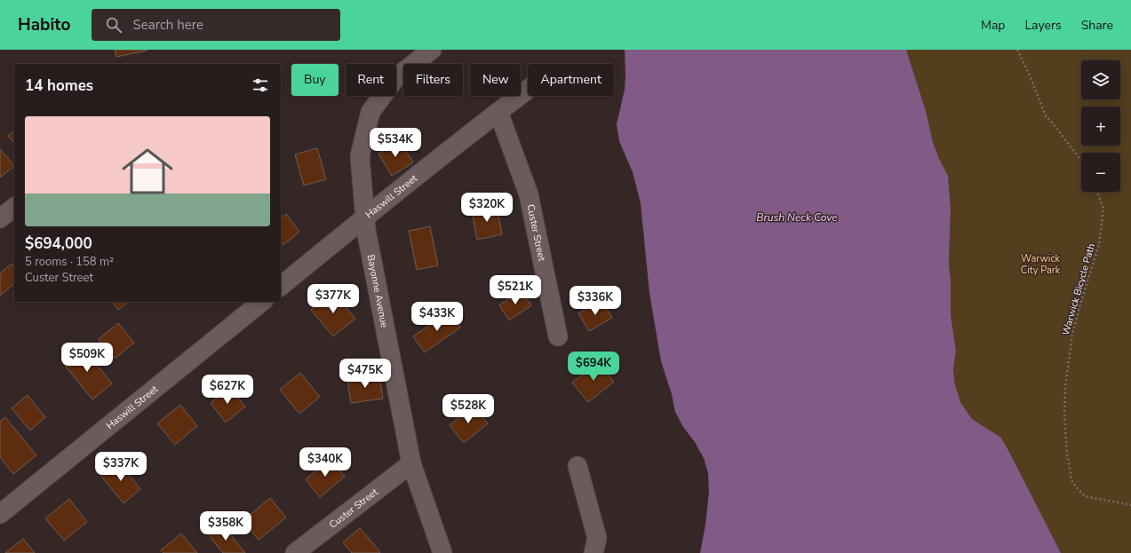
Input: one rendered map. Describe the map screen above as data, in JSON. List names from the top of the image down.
{
  "streets": {
    "street": ["Haswill Street", "Custer Street", "Bayonne Avenue"],
    "path": ["Warwick Bicycle Path"]
  },
  "crossings": [
    ["Haswill Street", "Custer Street"],
    ["Haswill Street", "Bayonne Avenue"],
    ["Custer Street", "Bayonne Avenue"]
  ],
  "water": ["Brush Neck Cove"],
  "parks": ["Warwick City Park"],
  "page": {
    "header": "Habito",
    "search": "Search here",
    "nav": ["Map", "Layers", "Share"],
    "map_buttons": ["+", "−"],
    "chip": [
      "Buy",
      "Rent",
      "Filters",
      "New",
      "Apartment"
    ],
    "heading": "14 homes",
    "list": [
      {
        "name": "$694,000",
        "note": "5 rooms · 158 m² · Custer Street"
      }
    ],
    "price": [
      "$534K",
      "$320K",
      "$521K",
      "$377K",
      "$336K",
      "$433K",
      "$509K",
      "$694K",
      "$475K",
      "$627K",
      "$528K",
      "$340K",
      "$337K",
      "$358K"
    ]
  }
}
